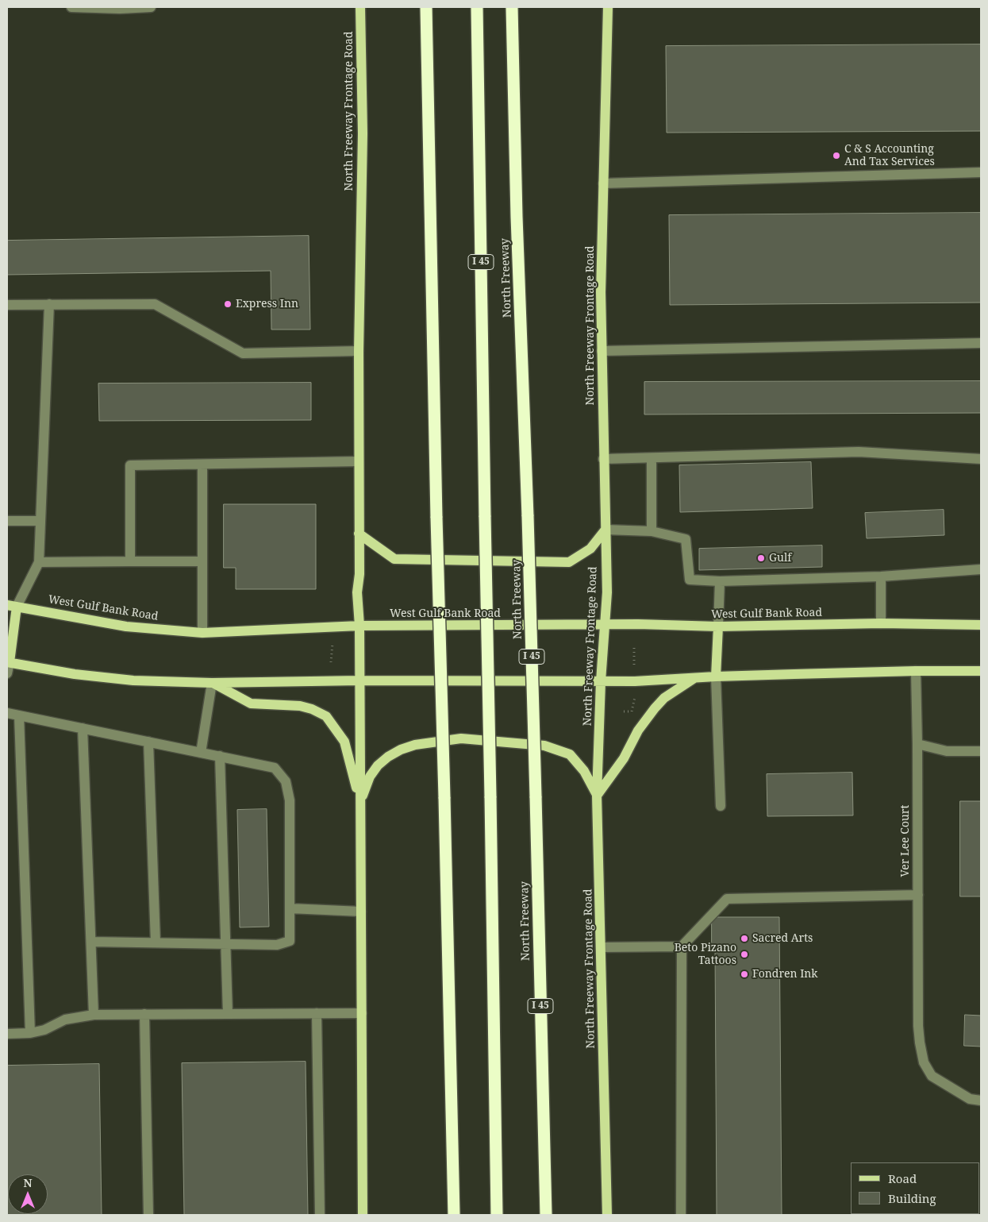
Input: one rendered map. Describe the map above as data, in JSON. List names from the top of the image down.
{
  "streets": {
    "highway": ["I 45", "North Freeway"],
    "main road": ["North Freeway Frontage Road", "West Gulf Bank Road"],
    "street": ["Ver Lee Court"]
  },
  "crossings": [
    ["North Freeway Frontage Road", "West Gulf Bank Road"]
  ],
  "places": [
    "C & S Accounting And Tax Services",
    "Express Inn",
    "Gulf",
    "Sacred Arts",
    "Beto Pizano Tattoos",
    "Fondren Ink"
  ],
  "legend": ["Road", "Building"],
  "north": "top"
}
